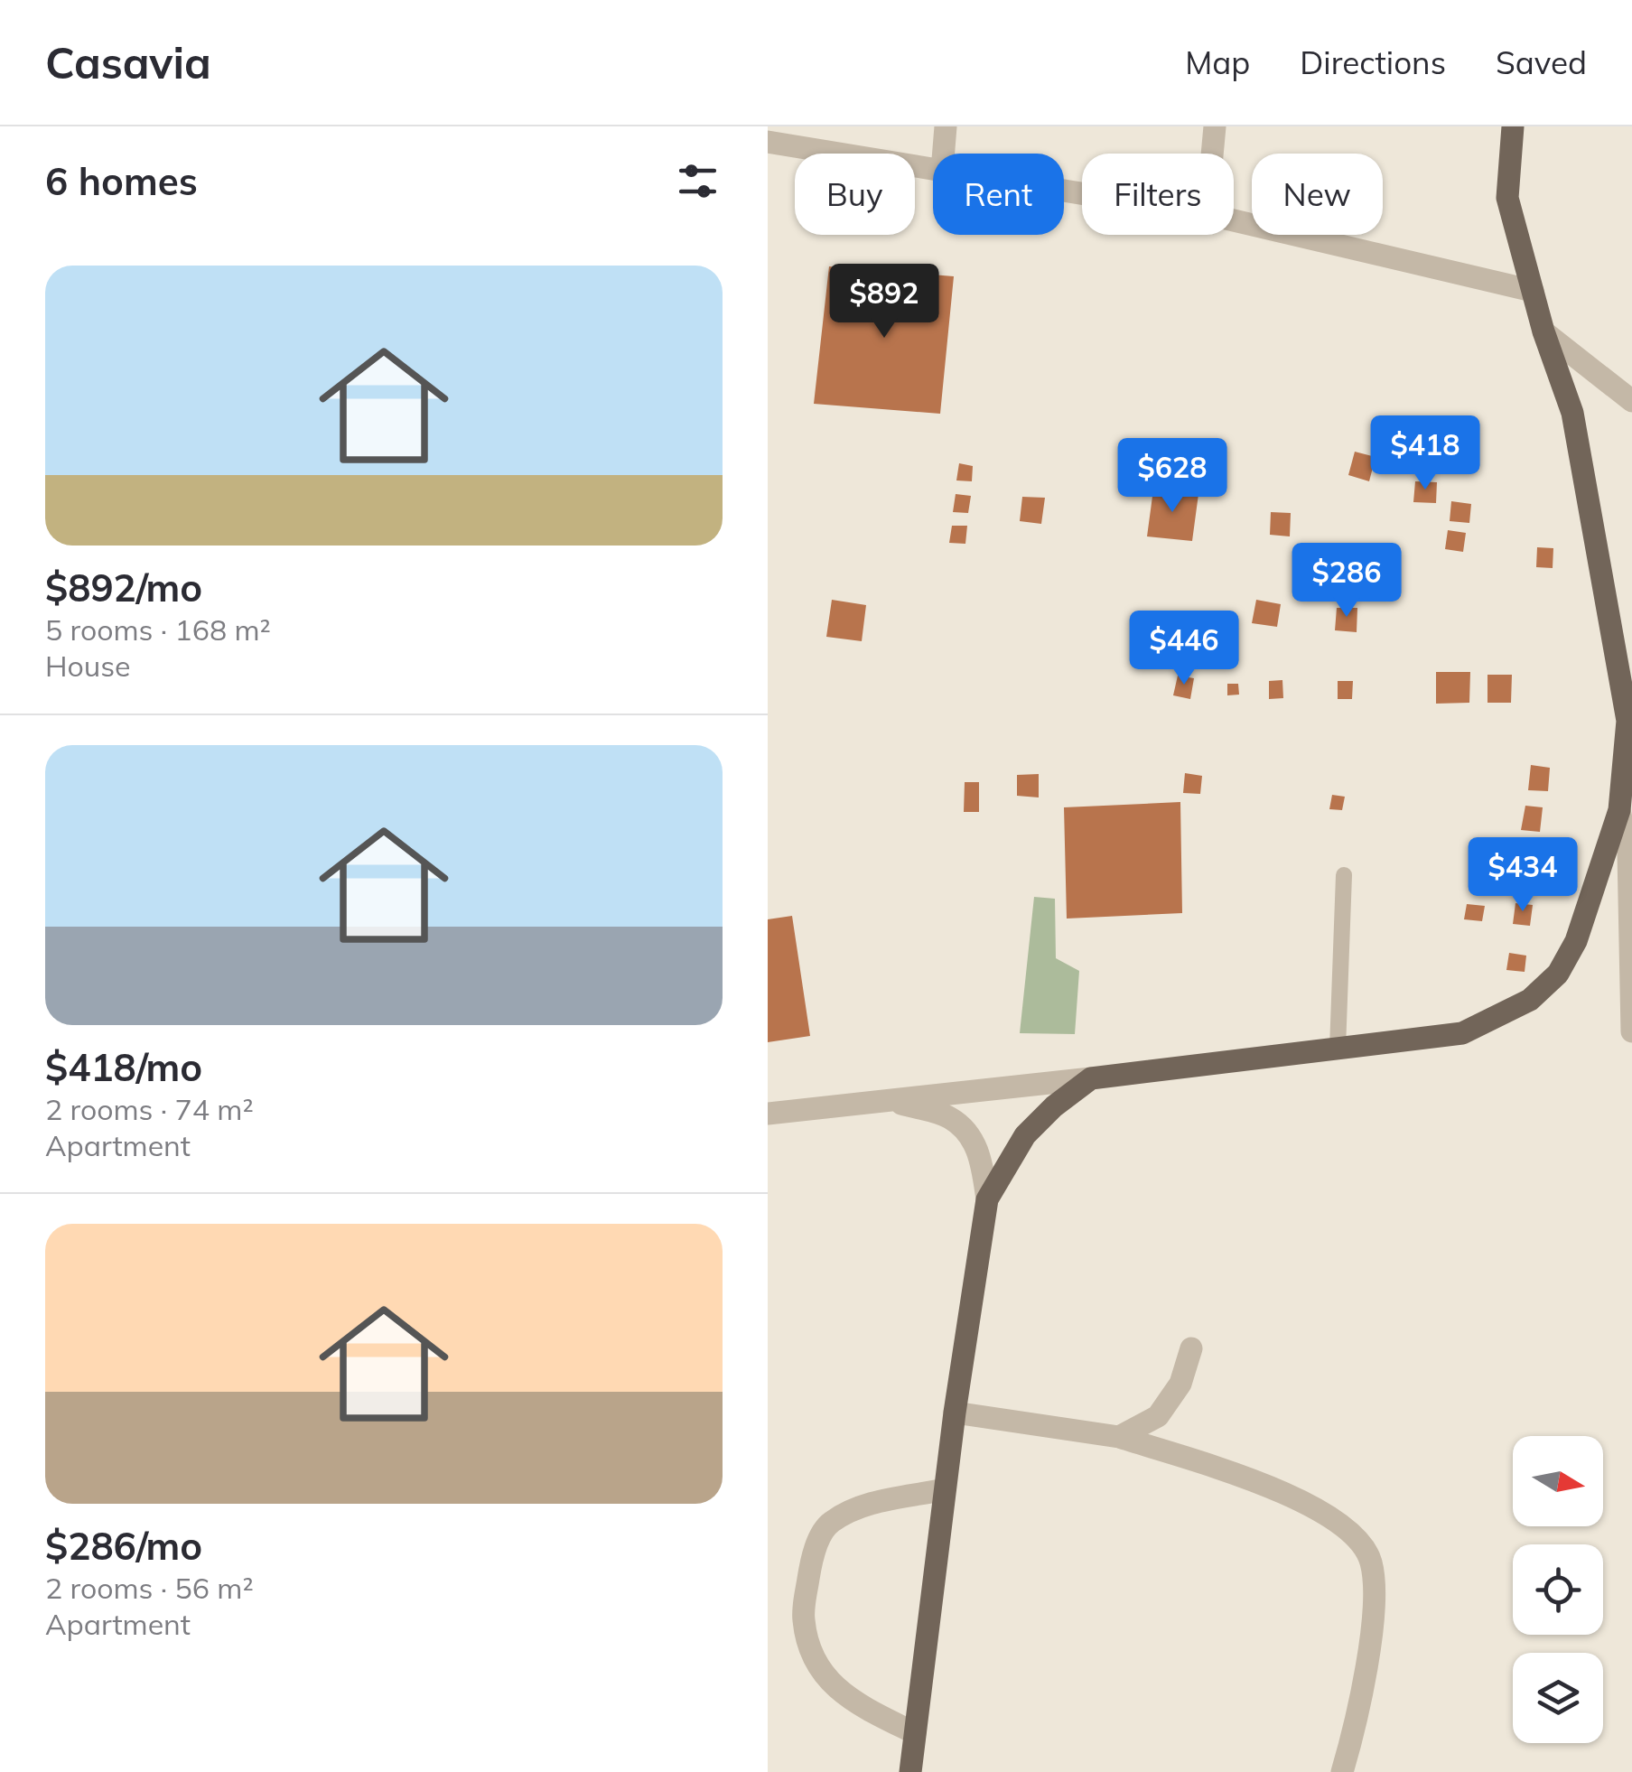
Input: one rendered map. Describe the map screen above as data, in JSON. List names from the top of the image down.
{
  "north": "right",
  "page": {
    "header": "Casavia",
    "nav": ["Map", "Directions", "Saved"],
    "heading": "6 homes",
    "chip": [
      "Buy",
      "Rent",
      "Filters",
      "New"
    ],
    "list": [
      {
        "name": "$892/mo",
        "note": "5 rooms · 168 m² · House"
      },
      {
        "name": "$418/mo",
        "note": "2 rooms · 74 m² · Apartment"
      },
      {
        "name": "$286/mo",
        "note": "2 rooms · 56 m² · Apartment"
      }
    ],
    "price": [
      "$892",
      "$418",
      "$628",
      "$286",
      "$446",
      "$434"
    ]
  }
}
